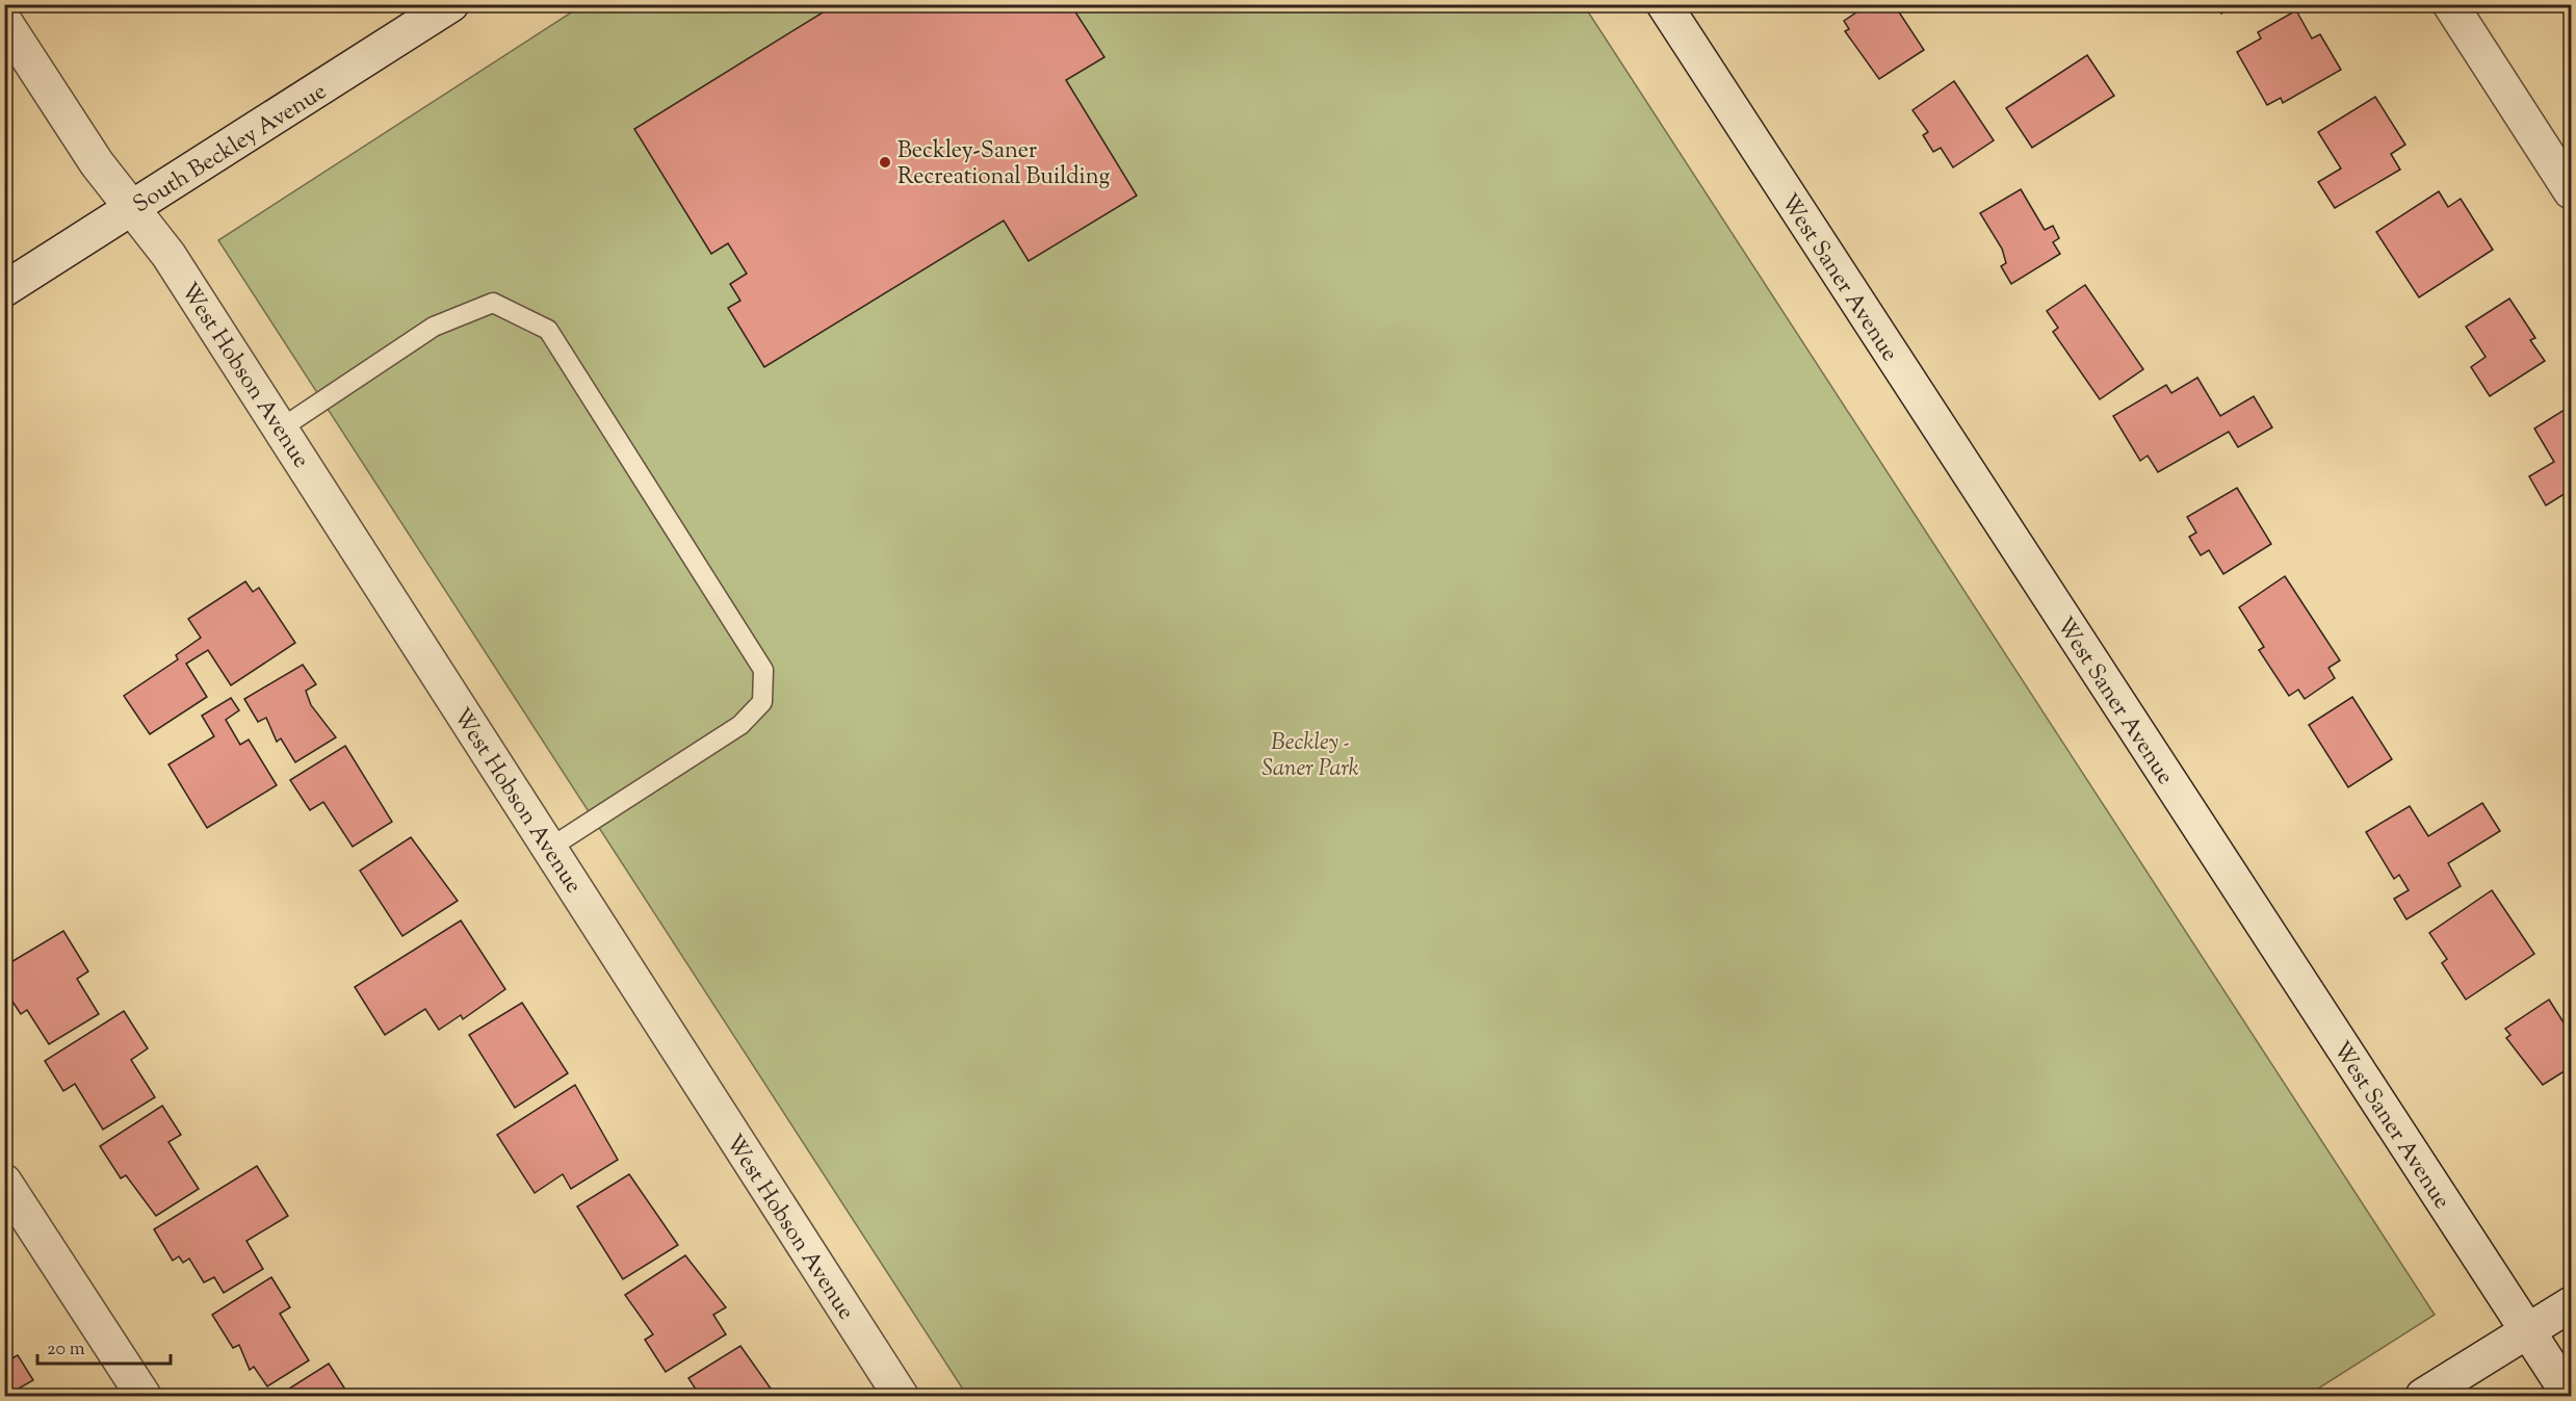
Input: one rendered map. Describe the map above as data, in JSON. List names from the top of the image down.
{
  "streets": {
    "street": ["South Beckley Avenue", "West Saner Avenue", "West Hobson Avenue"]
  },
  "crossings": [
    ["South Beckley Avenue", "West Hobson Avenue"]
  ],
  "parks": ["Beckley - Saner Park"],
  "places": ["Beckley-Saner Recreational Building"],
  "scale_bar": "20 m"
}
